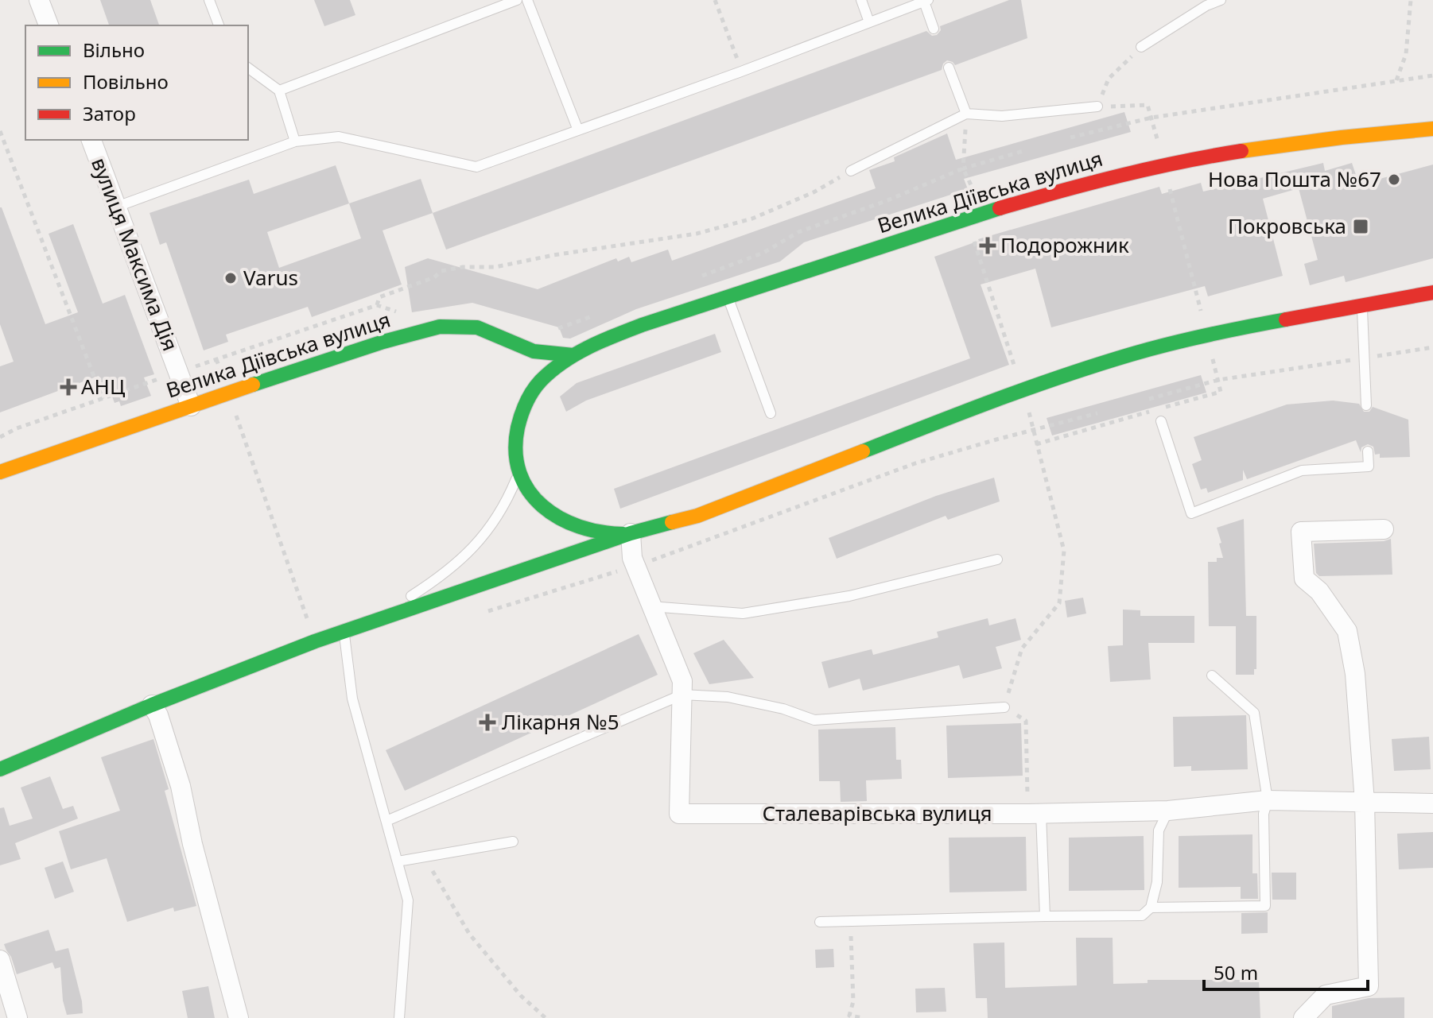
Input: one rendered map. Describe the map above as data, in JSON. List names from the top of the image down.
{
  "streets": {
    "main road": ["Велика Діївська вулиця"],
    "street": ["вулиця Максима Дія", "Сталеварівська вулиця"]
  },
  "crossings": [
    ["Велика Діївська вулиця", "вулиця Максима Дія"],
    ["Велика Діївська вулиця", "Сталеварівська вулиця"]
  ],
  "places": {
    "other": ["Нова Пошта №67", "Varus"],
    "transit": ["Покровська"],
    "health": ["Подорожник", "АНЦ", "Лікарня №5"]
  },
  "legend": ["Вільно", "Повільно", "Затор"],
  "scale_bar": "50 m"
}
